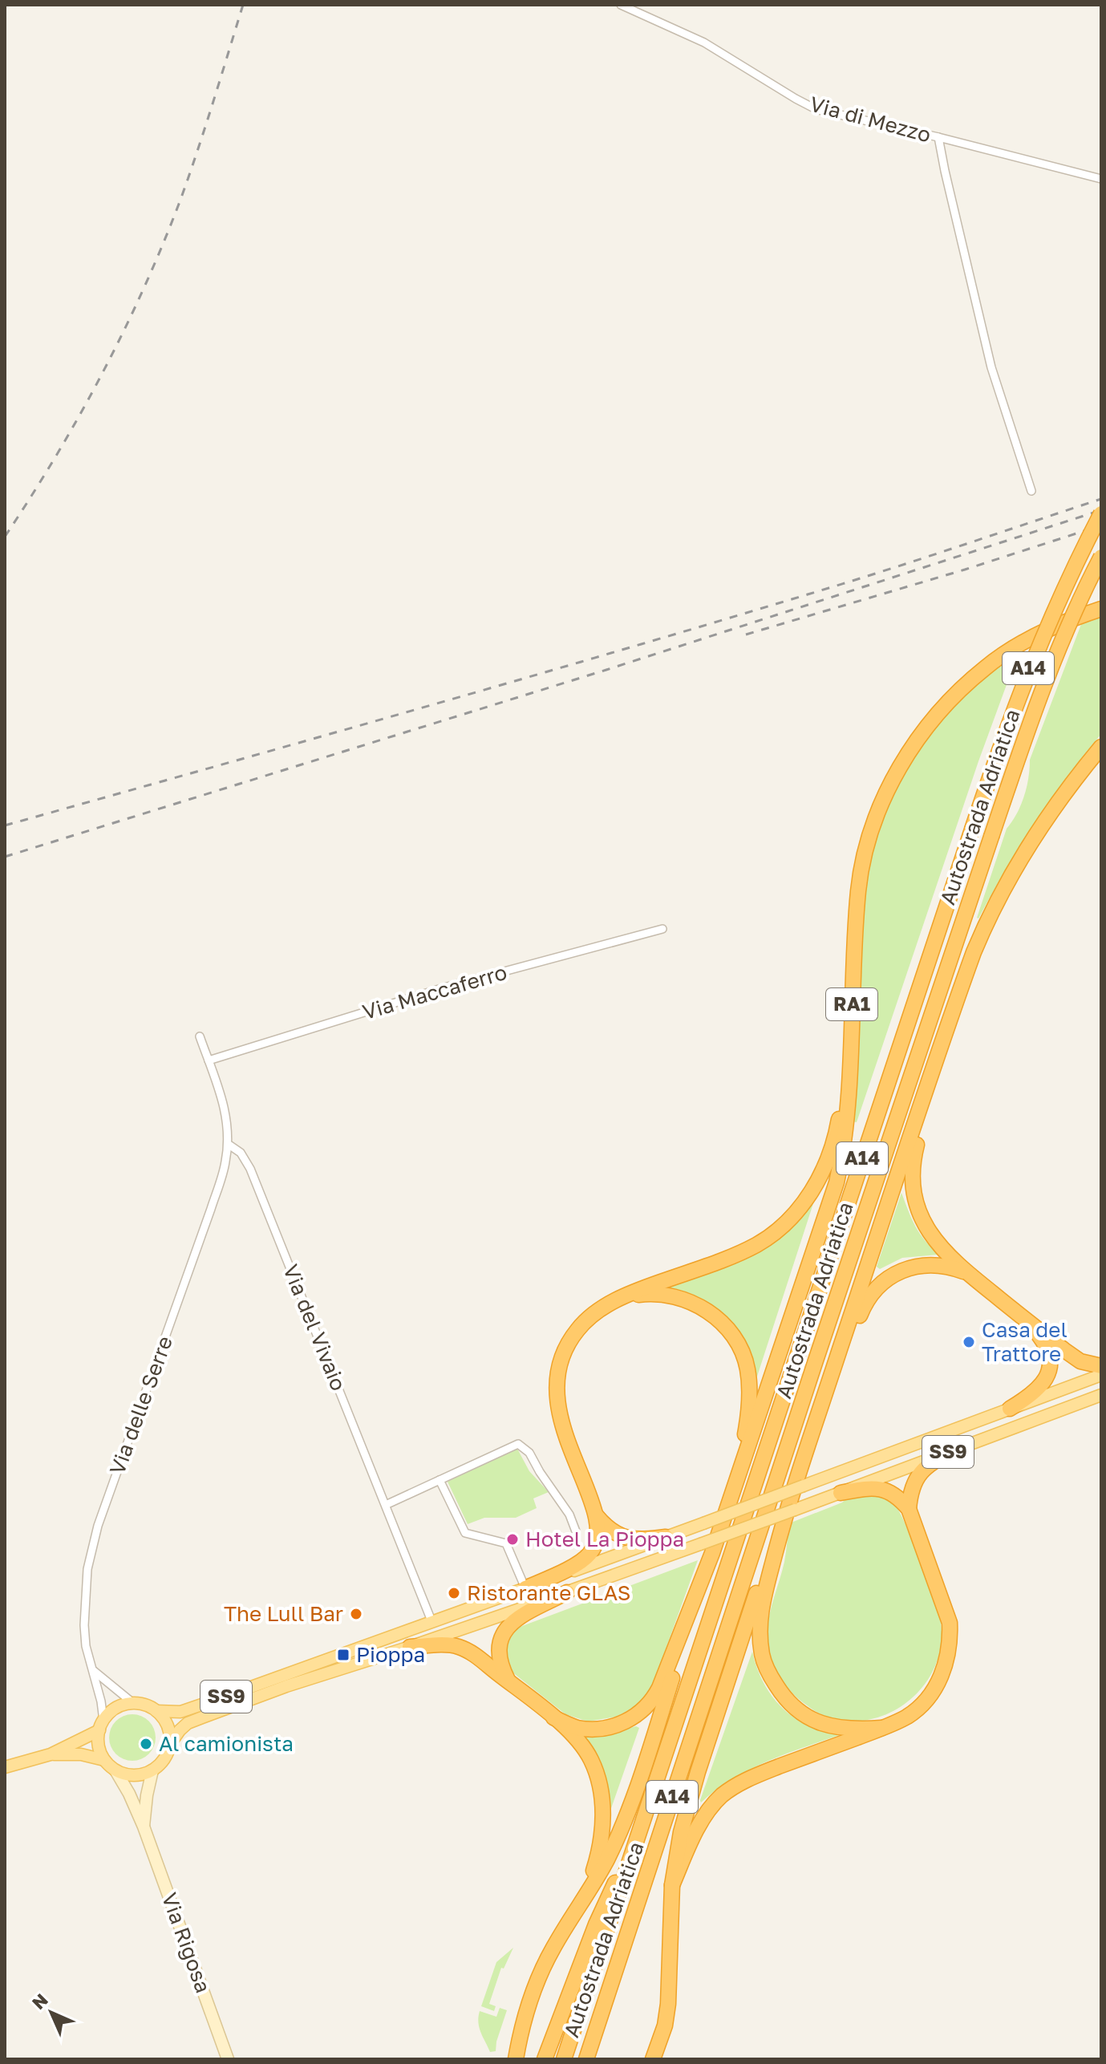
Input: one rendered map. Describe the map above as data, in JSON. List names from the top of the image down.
{
  "streets": {
    "highway": ["A14", "Autostrada Adriatica", "RA1"],
    "main road": ["SS9", "Via Rigosa"],
    "street": [
      "Via di Mezzo",
      "Via Maccaferro",
      "Via del Vivaio",
      "Via delle Serre"
    ]
  },
  "crossings": [
    ["Via del Vivaio", "Via delle Serre"],
    ["Via del Vivaio", "SS9"],
    ["Via delle Serre", "SS9"],
    ["Via delle Serre", "Via Rigosa"],
    ["SS9", "Via Rigosa"]
  ],
  "places": {
    "other": [
      "Casa del Trattore",
      "Hotel La Pioppa",
      "Ristorante GLAS",
      "The Lull Bar",
      "Al camionista"
    ],
    "transit": ["Pioppa"]
  },
  "north": "top left"
}
